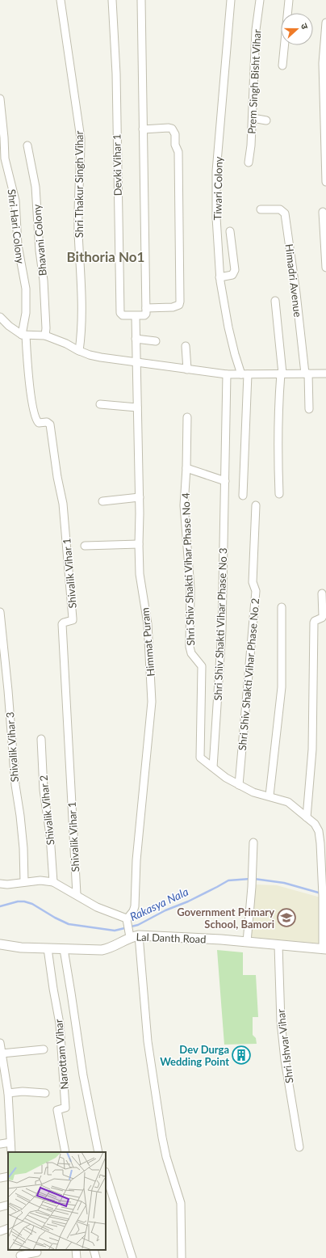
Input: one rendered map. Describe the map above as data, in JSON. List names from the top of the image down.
{
  "streets": {
    "street": [
      "Prem Singh Bisht Vihar",
      "Devki Vihar 1",
      "Shri Thakur Singh Vihar",
      "Tiwari Colony",
      "Shri Hari Colony",
      "Bhavani Colony",
      "Himadri Avenue",
      "Shri Shiv Shakti Vihar Phase No 4",
      "Shivalik Vihar 1",
      "Shri Shiv Shakti Vihar Phase No 3",
      "Himmat Puram",
      "Shri Shiv Shakti Vihar Phase No 2",
      "Shivalik Vihar 3",
      "Shivalik Vihar 2",
      "Lal Danth Road",
      "Shri Ishvar Vihar",
      "Narottam Vihar"
    ]
  },
  "crossings": [
    ["Devki Vihar 1", "Himmat Puram"],
    ["Shri Hari Colony", "Shivalik Vihar 1"],
    ["Shri Shiv Shakti Vihar Phase No 4", "Shri Shiv Shakti Vihar Phase No 3"],
    ["Lal Danth Road", "Shri Ishvar Vihar"],
    ["Lal Danth Road", "Narottam Vihar"]
  ],
  "districts": ["Bithoria No1"],
  "water": ["Rakasya Nala"],
  "places": {
    "school or university": ["Government Primary School, Bamori"],
    "building": ["Dev Durga Wedding Point"]
  },
  "north": "right"
}
